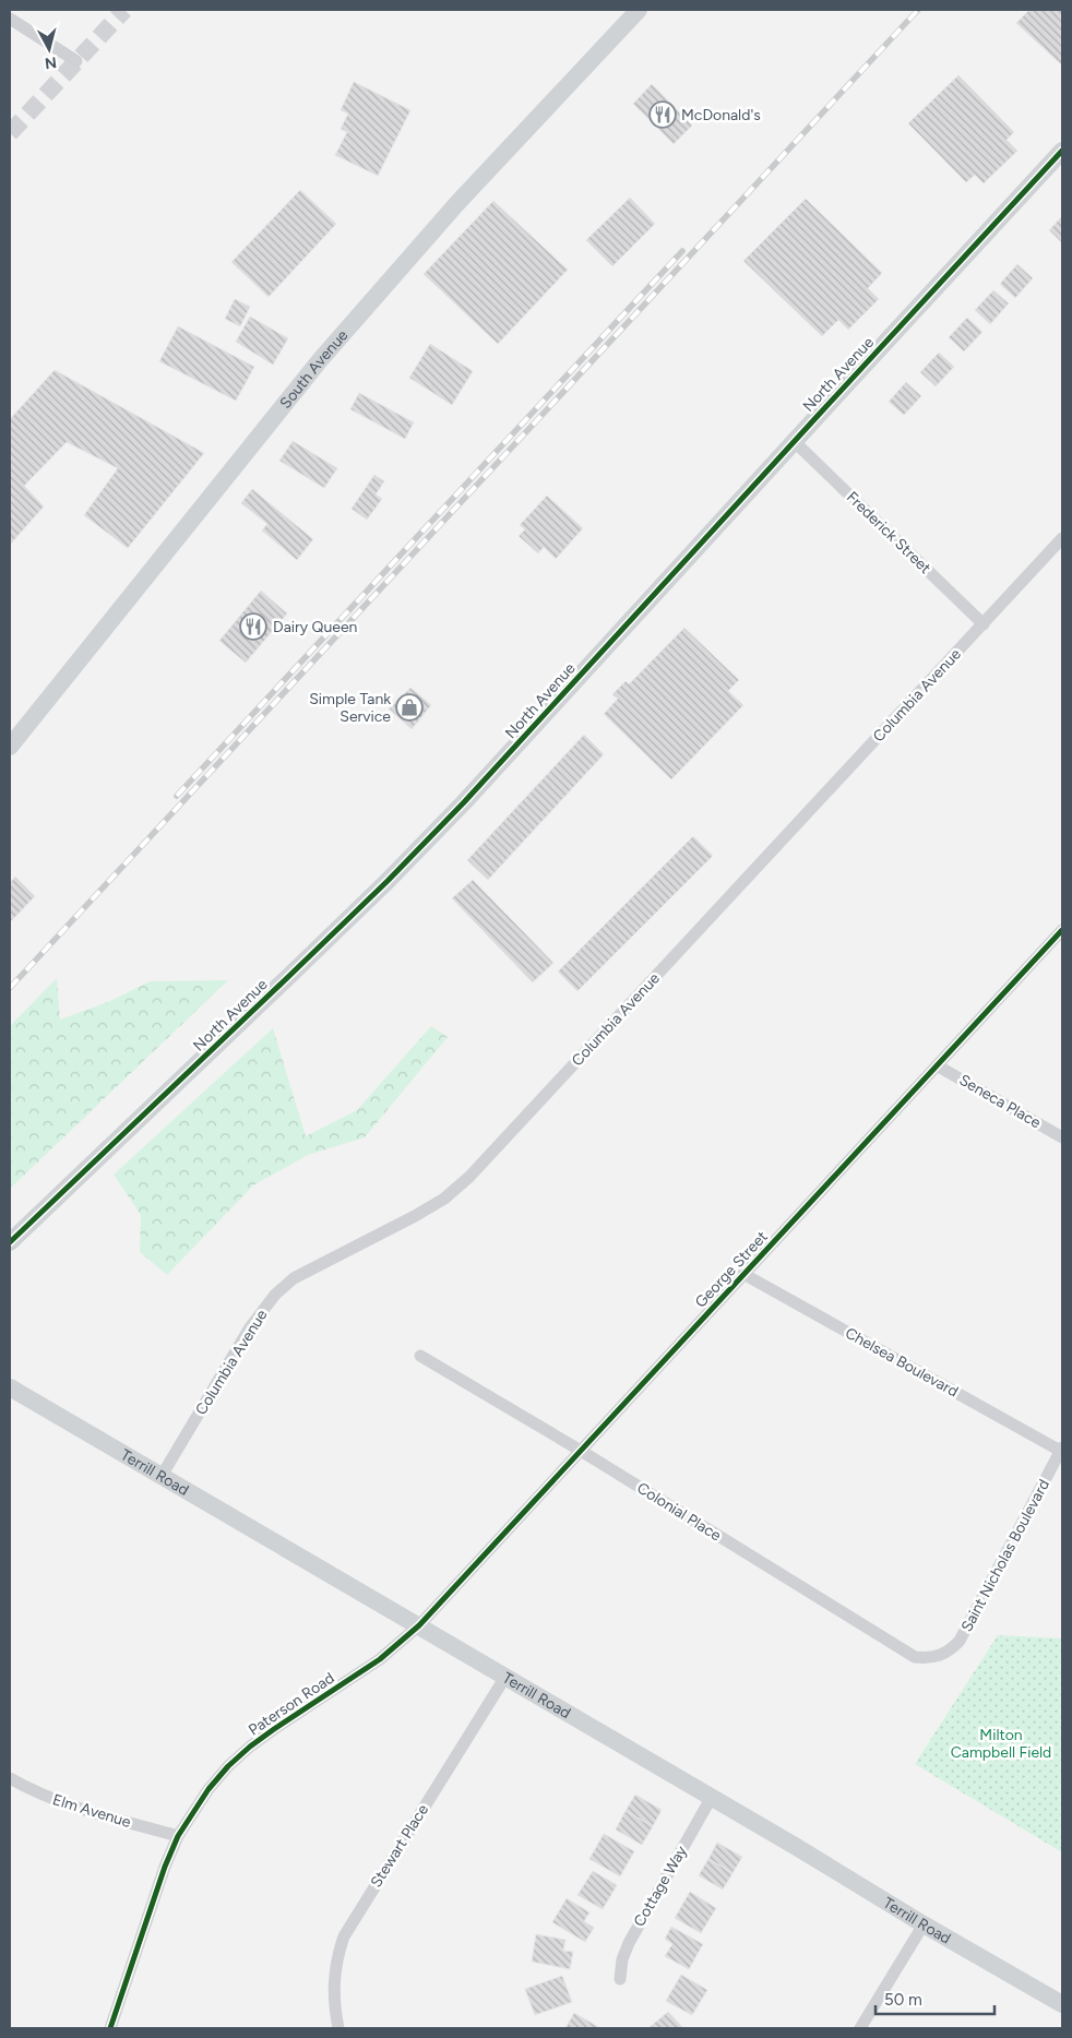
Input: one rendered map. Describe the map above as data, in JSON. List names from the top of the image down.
{
  "streets": {
    "street": [
      "South Avenue",
      "North Avenue",
      "Frederick Street",
      "Columbia Avenue",
      "Seneca Place",
      "George Street",
      "Chelsea Boulevard",
      "Terrill Road",
      "Colonial Place",
      "Saint Nicholas Boulevard",
      "Paterson Road",
      "Elm Avenue",
      "Stewart Place",
      "Cottage Way"
    ]
  },
  "crossings": [
    ["North Avenue", "Frederick Street"],
    ["Frederick Street", "Columbia Avenue"],
    ["Columbia Avenue", "Terrill Road"],
    ["Seneca Place", "George Street"],
    ["George Street", "Chelsea Boulevard"],
    ["George Street", "Terrill Road"],
    ["George Street", "Colonial Place"],
    ["George Street", "Paterson Road"],
    ["Chelsea Boulevard", "Saint Nicholas Boulevard"],
    ["Terrill Road", "Paterson Road"],
    ["Terrill Road", "Stewart Place"],
    ["Terrill Road", "Cottage Way"],
    ["Colonial Place", "Saint Nicholas Boulevard"],
    ["Paterson Road", "Elm Avenue"]
  ],
  "parks": ["Milton Campbell Field"],
  "places": {
    "restaurant": ["McDonald's", "Dairy Queen"],
    "shop": ["Simple Tank Service"]
  },
  "scale_bar": "50 m",
  "north": "bottom"
}
